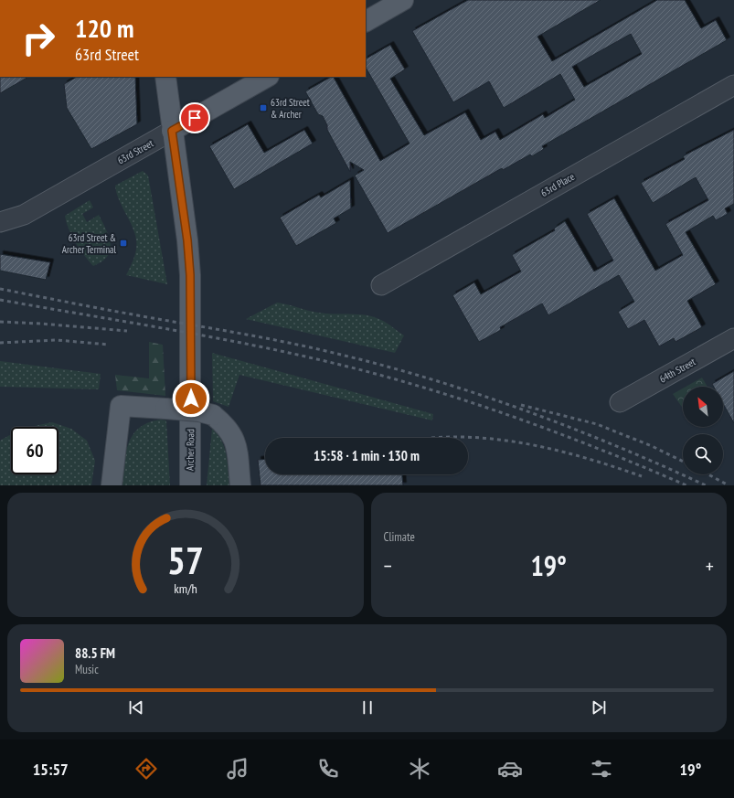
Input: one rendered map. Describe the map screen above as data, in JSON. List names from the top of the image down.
{
  "streets": {
    "main road": ["63rd Street", "Archer Road"],
    "street": ["63rd Place", "64th Street"]
  },
  "crossings": [
    ["63rd Street", "Archer Road"]
  ],
  "places": {
    "transit": ["63rd Street & Archer", "63rd Street & Archer Terminal"]
  },
  "north": "top left",
  "page": {
    "turn": ["120 m", "63rd Street"],
    "limit": "60",
    "trip": "15:58 · 1 min · 130 m",
    "tile": "Climate",
    "heat": ["−", "19°", "+"],
    "song": ["88.5 FM", "Music"],
    "tabs": ["15:57", "19°"],
    "gauge": ["57", "km/h"]
  }
}
